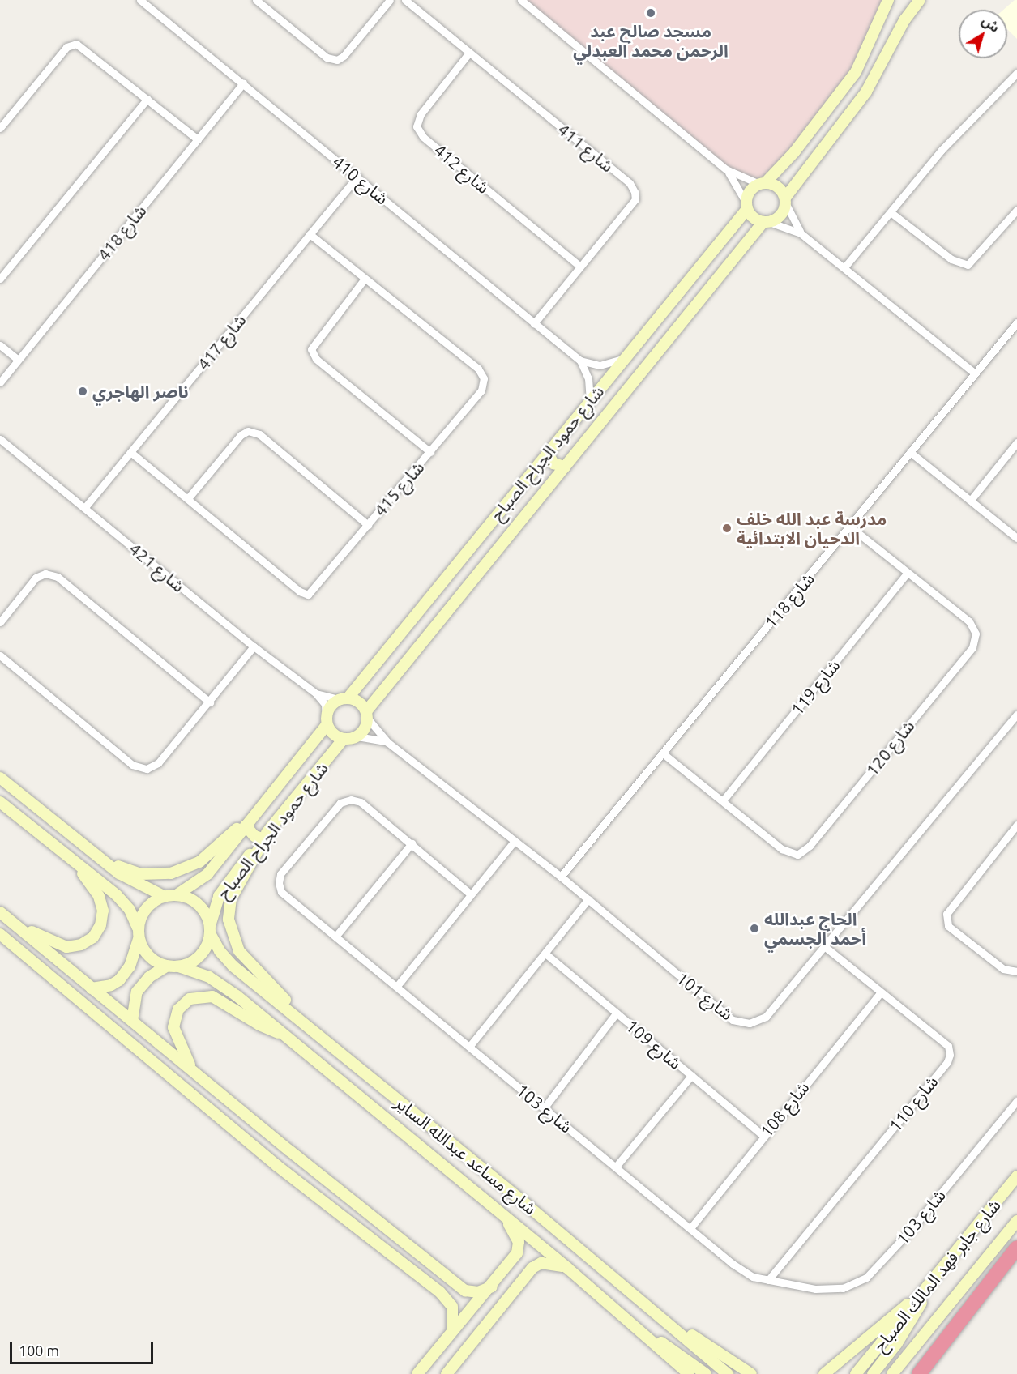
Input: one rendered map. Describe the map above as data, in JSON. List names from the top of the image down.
{
  "streets": {
    "street": [
      "شارع 411",
      "شارع 412",
      "شارع 410",
      "شارع 418",
      "شارع 417",
      "شارع حمود الجراح الصباح",
      "شارع 415",
      "شارع 421",
      "شارع 118",
      "شارع 119",
      "شارع 120",
      "شارع 101",
      "شارع 109",
      "شارع 110",
      "شارع 103",
      "شارع 108",
      "شارع مساعد عبدالله الساير",
      "شارع جابر فهد المالك الصباح"
    ]
  },
  "crossings": [
    ["شارع 411", "شارع 412"],
    ["شارع 411", "شارع 410"],
    ["شارع 410", "شارع 418"],
    ["شارع 410", "شارع 417"],
    ["شارع 417", "شارع 415"],
    ["شارع 417", "شارع 421"],
    ["شارع حمود الجراح الصباح", "شارع 421"],
    ["شارع حمود الجراح الصباح", "شارع 101"],
    ["شارع حمود الجراح الصباح", "شارع مساعد عبدالله الساير"],
    ["شارع 421", "شارع 101"],
    ["شارع 118", "شارع 120"],
    ["شارع 118", "شارع 101"],
    ["شارع 119", "شارع 120"],
    ["شارع 101", "شارع 110"],
    ["شارع 109", "شارع 108"],
    ["شارع 110", "شارع 103"],
    ["شارع 110", "شارع 108"],
    ["شارع 103", "شارع 108"]
  ],
  "places": [
    "مسجد صالح عبد الرحمن محمد العبدلي",
    "ناصر الهاجري",
    "مدرسة عبد الله خلف الدحيان الابتدائية",
    "الحاج عبدالله أحمد الجسمي"
  ],
  "scale_bar": "100 m",
  "north": "top right"
}
